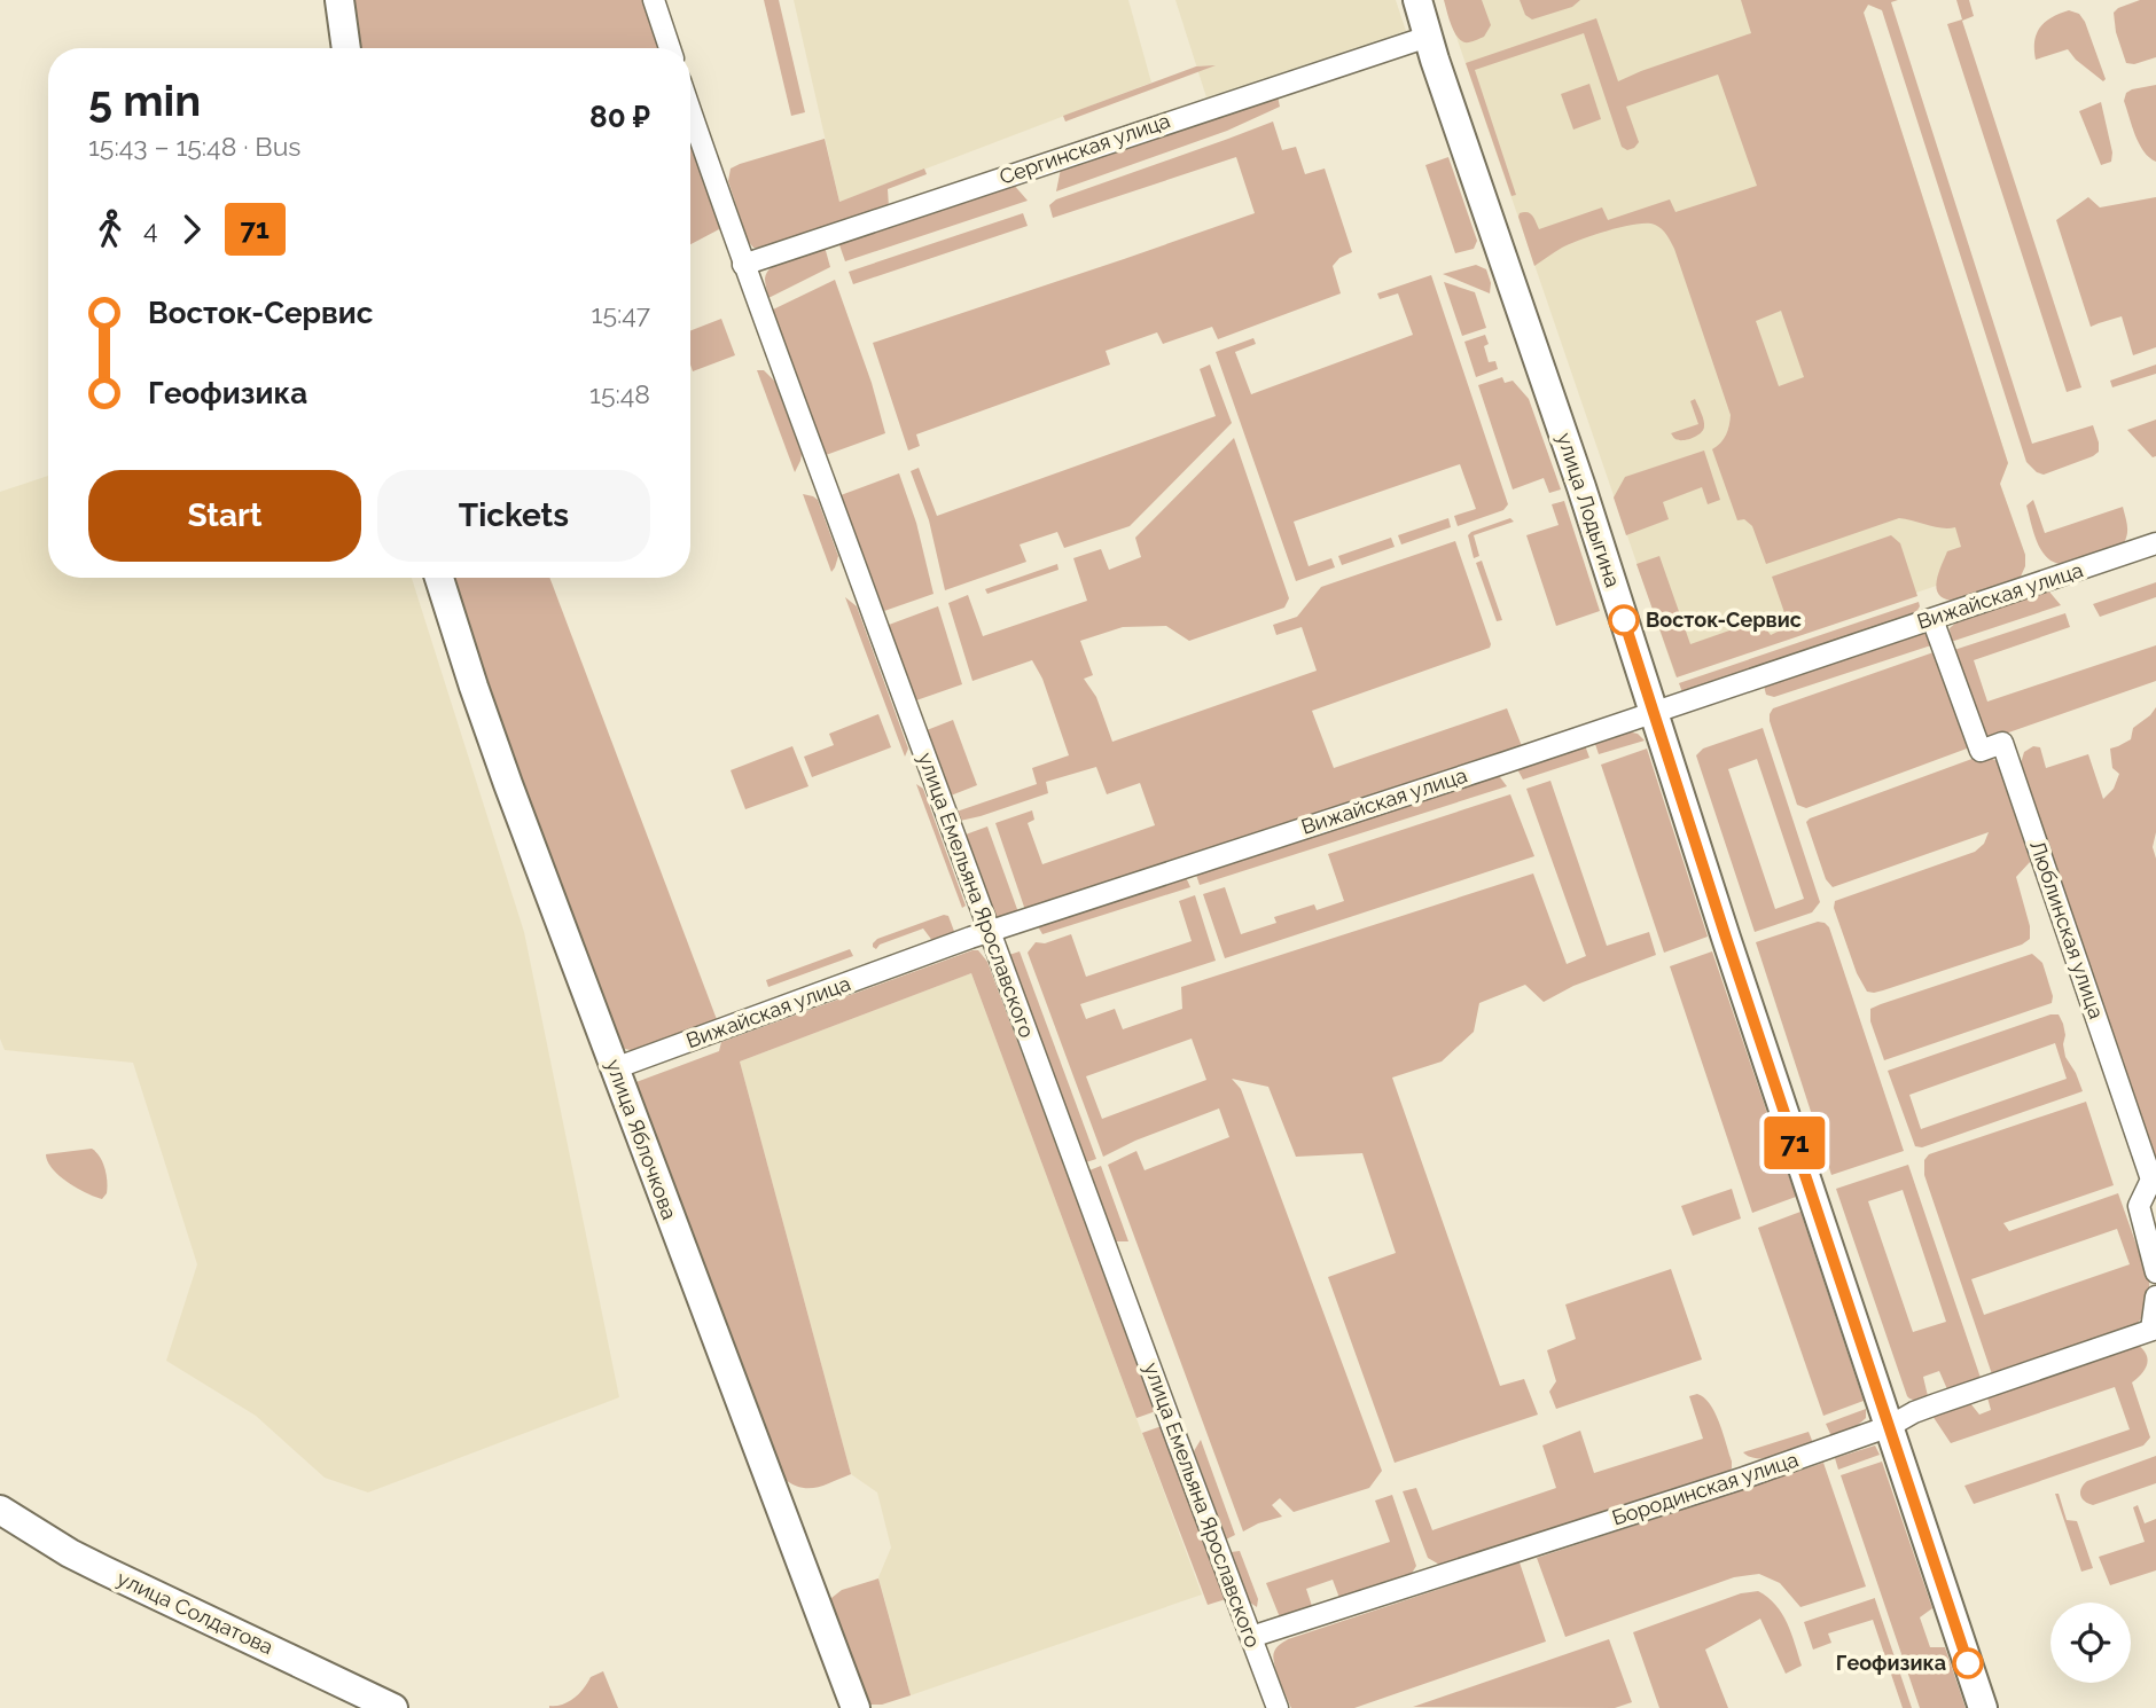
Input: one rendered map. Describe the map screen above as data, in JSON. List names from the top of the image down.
{
  "streets": {
    "main road": ["улица Лодыгина", "улица Яблочкова", "улица Солдатова"],
    "street": [
      "Сергинская улица",
      "Вижайская улица",
      "улица Емельяна Ярославского",
      "Люблинская улица",
      "Бородинская улица"
    ]
  },
  "crossings": [
    ["Сергинская улица", "улица Лодыгина"],
    ["Сергинская улица", "улица Емельяна Ярославского"],
    ["улица Лодыгина", "Вижайская улица"],
    ["улица Лодыгина", "Бородинская улица"],
    ["Вижайская улица", "улица Емельяна Ярославского"],
    ["Вижайская улица", "Люблинская улица"],
    ["Вижайская улица", "улица Яблочкова"],
    ["улица Емельяна Ярославского", "Бородинская улица"]
  ],
  "places": ["Восток-Сервис", "Геофизика"],
  "lines": ["bus line 71"],
  "page": {
    "on_map": "71",
    "heading": ["5 min", "15:43 – 15:48 · Bus", "80 ₽"],
    "legs": ["4", "71"],
    "list": [
      {
        "name": "Восток-Сервис",
        "value": "15:47"
      },
      {
        "name": "Геофизика",
        "value": "15:48"
      }
    ],
    "buttons": ["Start", "Tickets"]
  }
}
